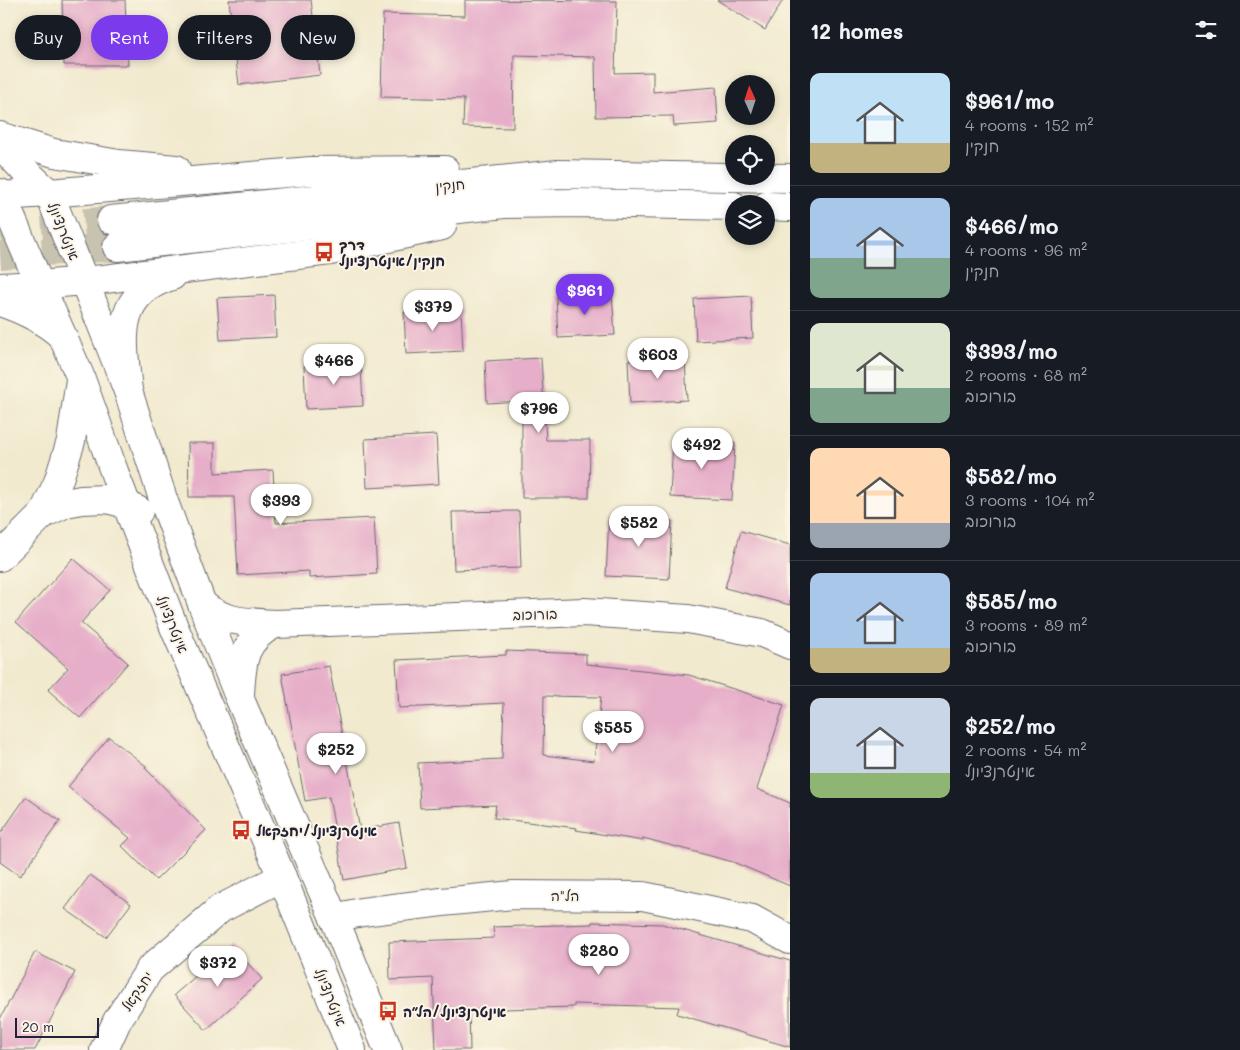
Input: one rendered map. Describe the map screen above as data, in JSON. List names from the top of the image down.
{
  "streets": {
    "street": [
      "חנקין",
      "אינטרנציונל",
      "בורוכוב",
      "הל\"ה",
      "יחזקאל"
    ]
  },
  "crossings": [
    ["אינטרנציונל", "בורוכוב"],
    ["אינטרנציונל", "הל\"ה"],
    ["אינטרנציונל", "יחזקאל"]
  ],
  "places": {
    "bus stop": ["דרך חנקין/אינטרנציונל", "אינטרנציונל/יחזקאל", "אינטרנציונל/הל״ה"]
  },
  "scale_bar": "20 m",
  "north": "top",
  "page": {
    "heading": "12 homes",
    "chip": [
      "Buy",
      "Rent",
      "Filters",
      "New"
    ],
    "list": [
      {
        "name": "$961/mo",
        "note": "4 rooms · 152 m² · חנקין"
      },
      {
        "name": "$466/mo",
        "note": "4 rooms · 96 m² · חנקין"
      },
      {
        "name": "$393/mo",
        "note": "2 rooms · 68 m² · בורוכוב"
      },
      {
        "name": "$582/mo",
        "note": "3 rooms · 104 m² · בורוכוב"
      },
      {
        "name": "$585/mo",
        "note": "3 rooms · 89 m² · בורוכוב"
      },
      {
        "name": "$252/mo",
        "note": "2 rooms · 54 m² · אינטרנציונל"
      }
    ],
    "price": [
      "$961",
      "$379",
      "$603",
      "$466",
      "$796",
      "$492",
      "$393",
      "$582",
      "$585",
      "$252",
      "$280",
      "$372"
    ],
    "scale": "20 m"
  }
}
